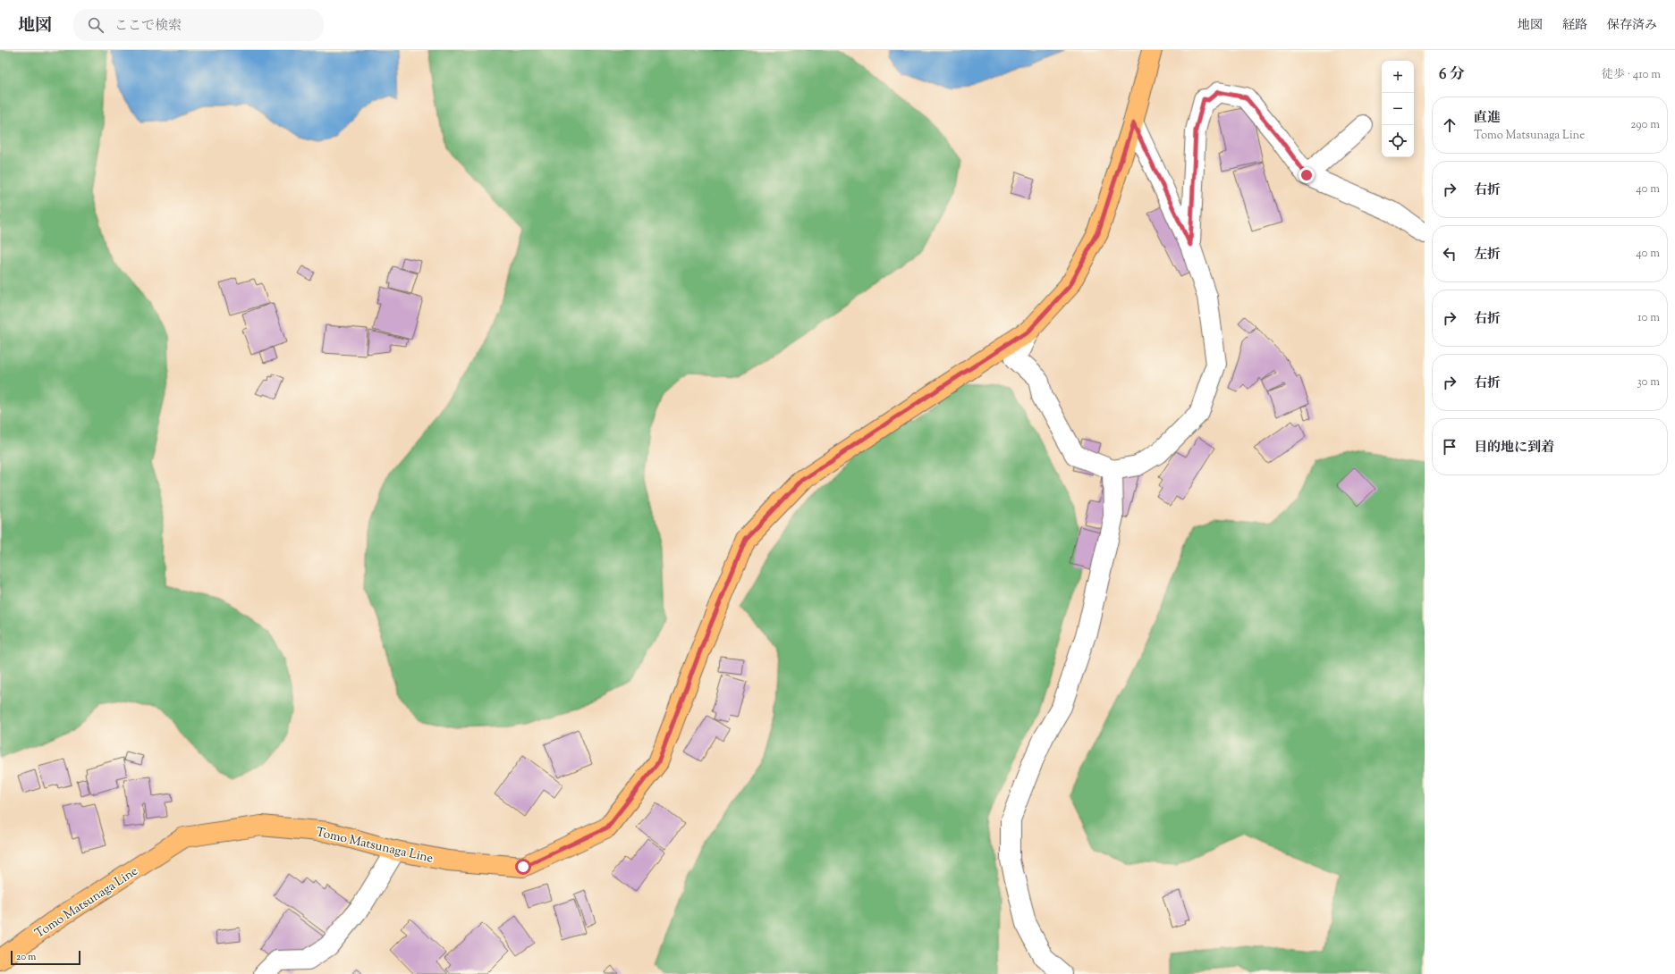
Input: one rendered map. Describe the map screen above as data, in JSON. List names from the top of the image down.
{
  "streets": {
    "main road": ["Tomo Matsunaga Line"]
  },
  "scale_bar": "20 m",
  "page": {
    "header": "地図",
    "search": "ここで検索",
    "nav": ["地図", "経路", "保存済み"],
    "heading": ["6 分", "徒歩 · 410 m"],
    "map_buttons": ["+", "−"],
    "list": [
      ["直進", "Tomo Matsunaga Line", "290 m"],
      ["右折", "40 m"],
      ["左折", "40 m"],
      ["右折", "10 m"],
      ["右折", "30 m"],
      "目的地に到着"
    ],
    "scale": "20 m"
  }
}
